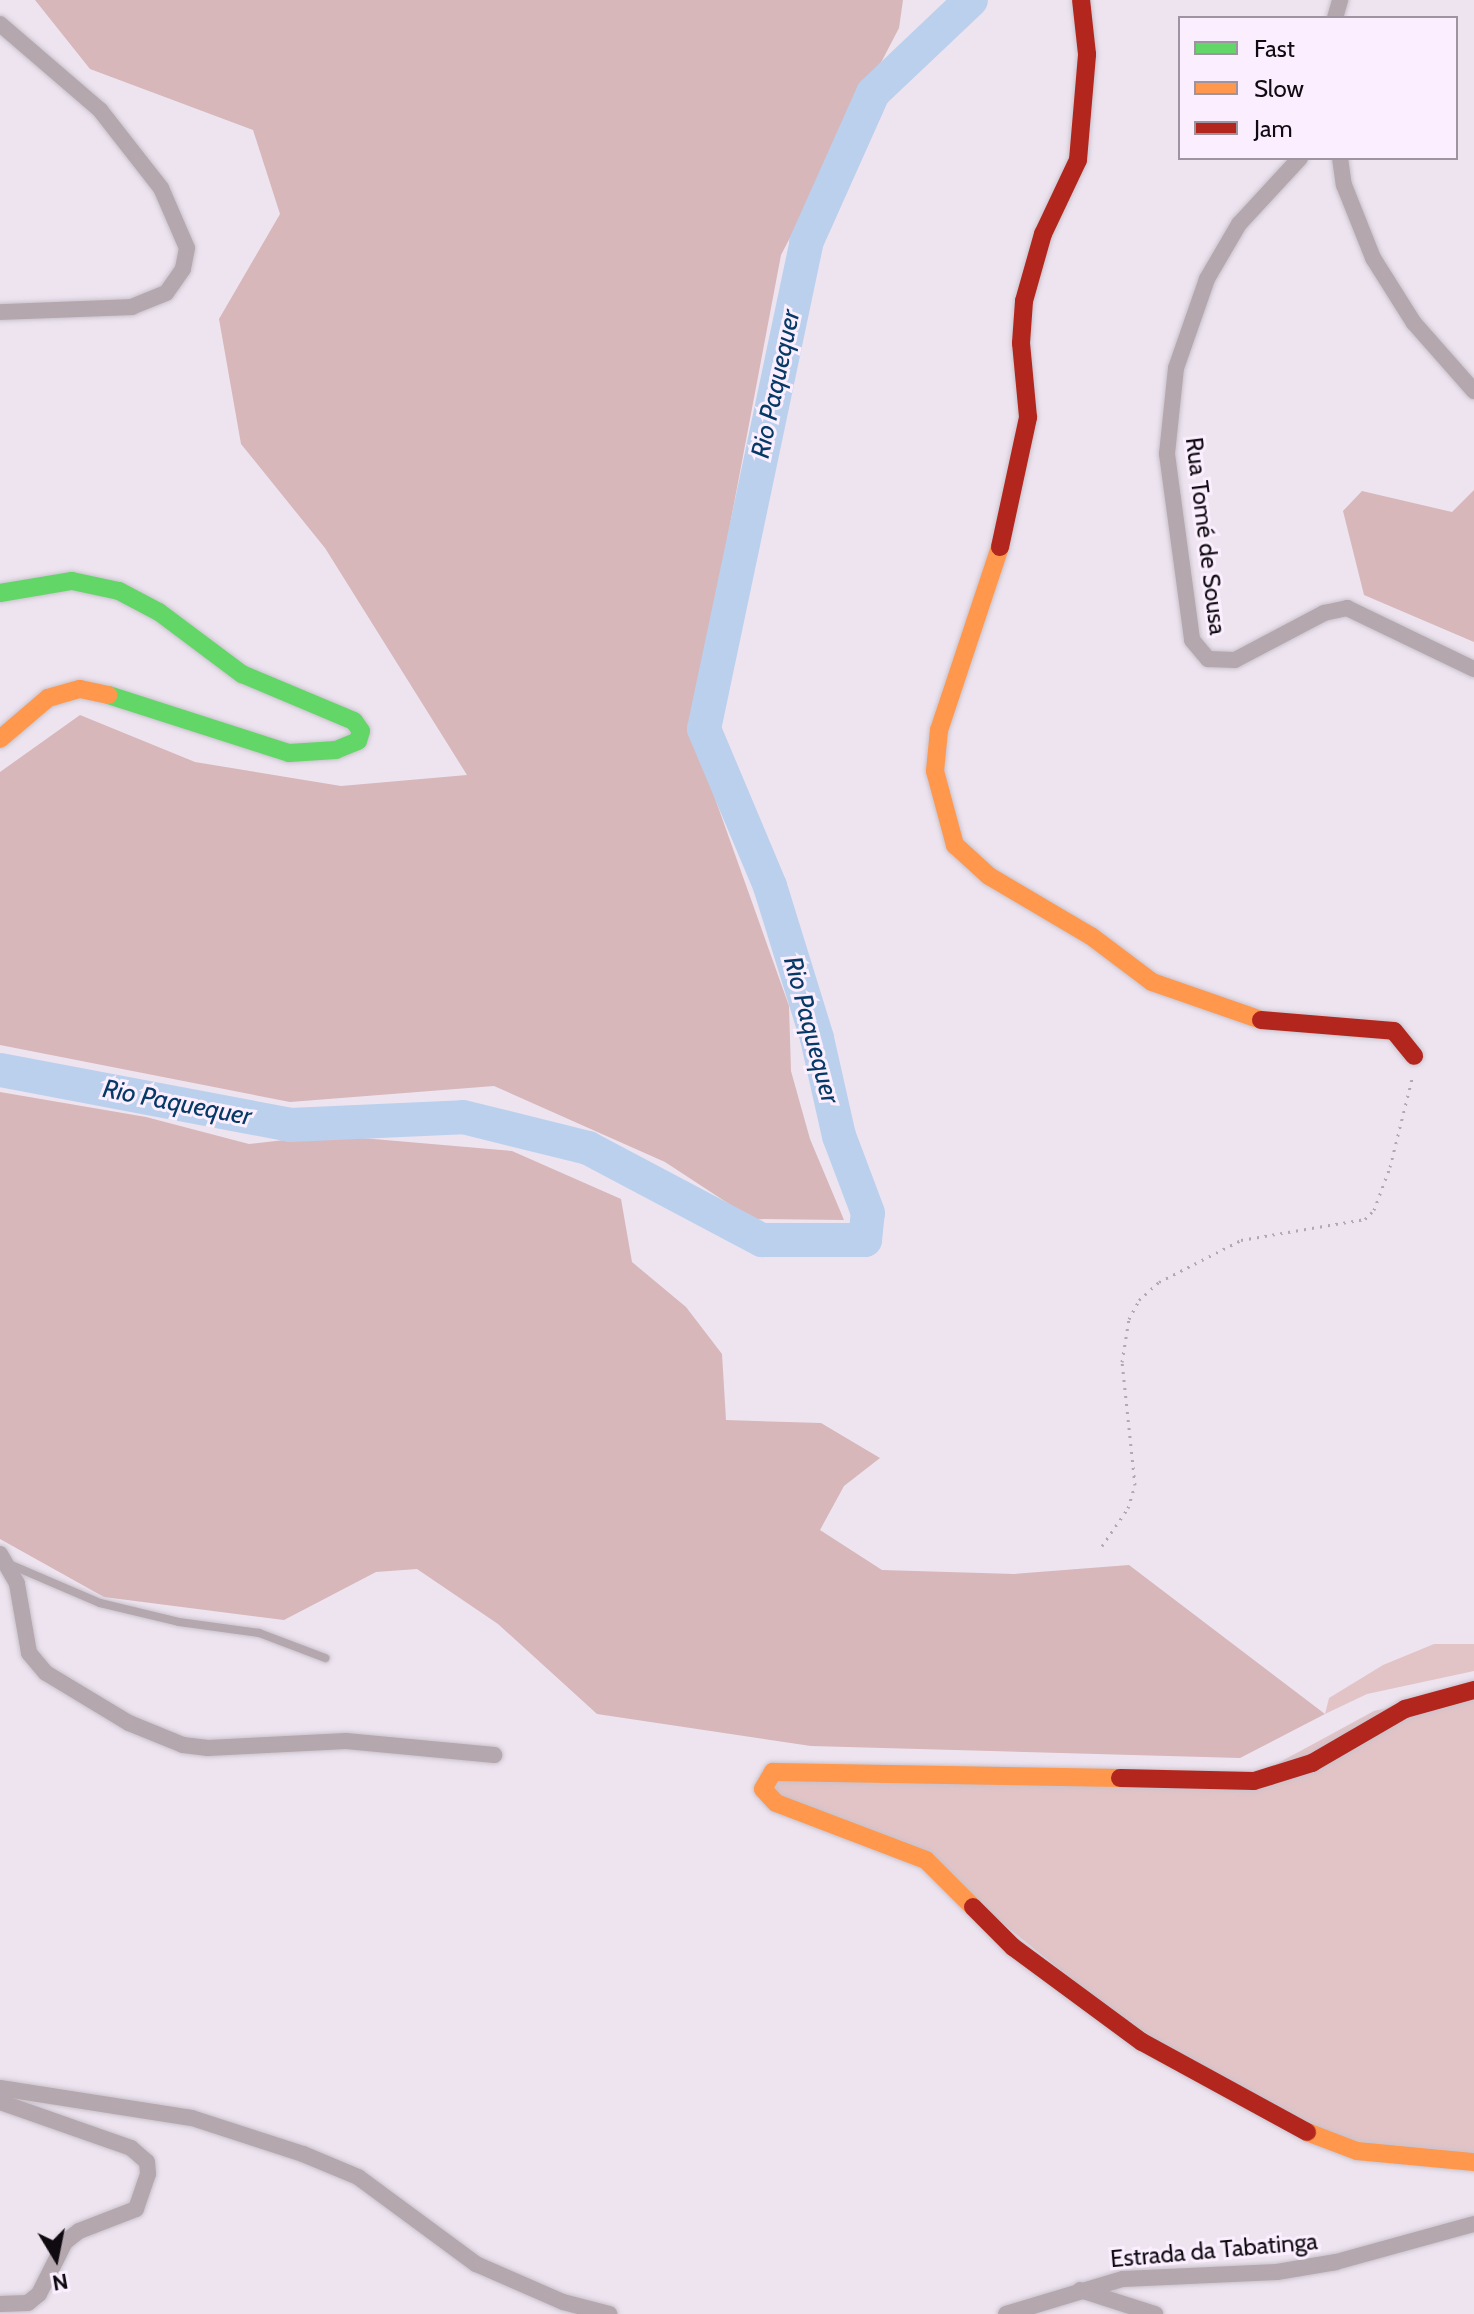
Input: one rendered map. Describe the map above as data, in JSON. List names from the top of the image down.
{
  "streets": {
    "street": ["Rua Tomé de Sousa", "Estrada da Tabatinga"]
  },
  "water": ["Rio Paquequer"],
  "legend": ["Fast", "Slow", "Jam"],
  "north": "bottom"
}
